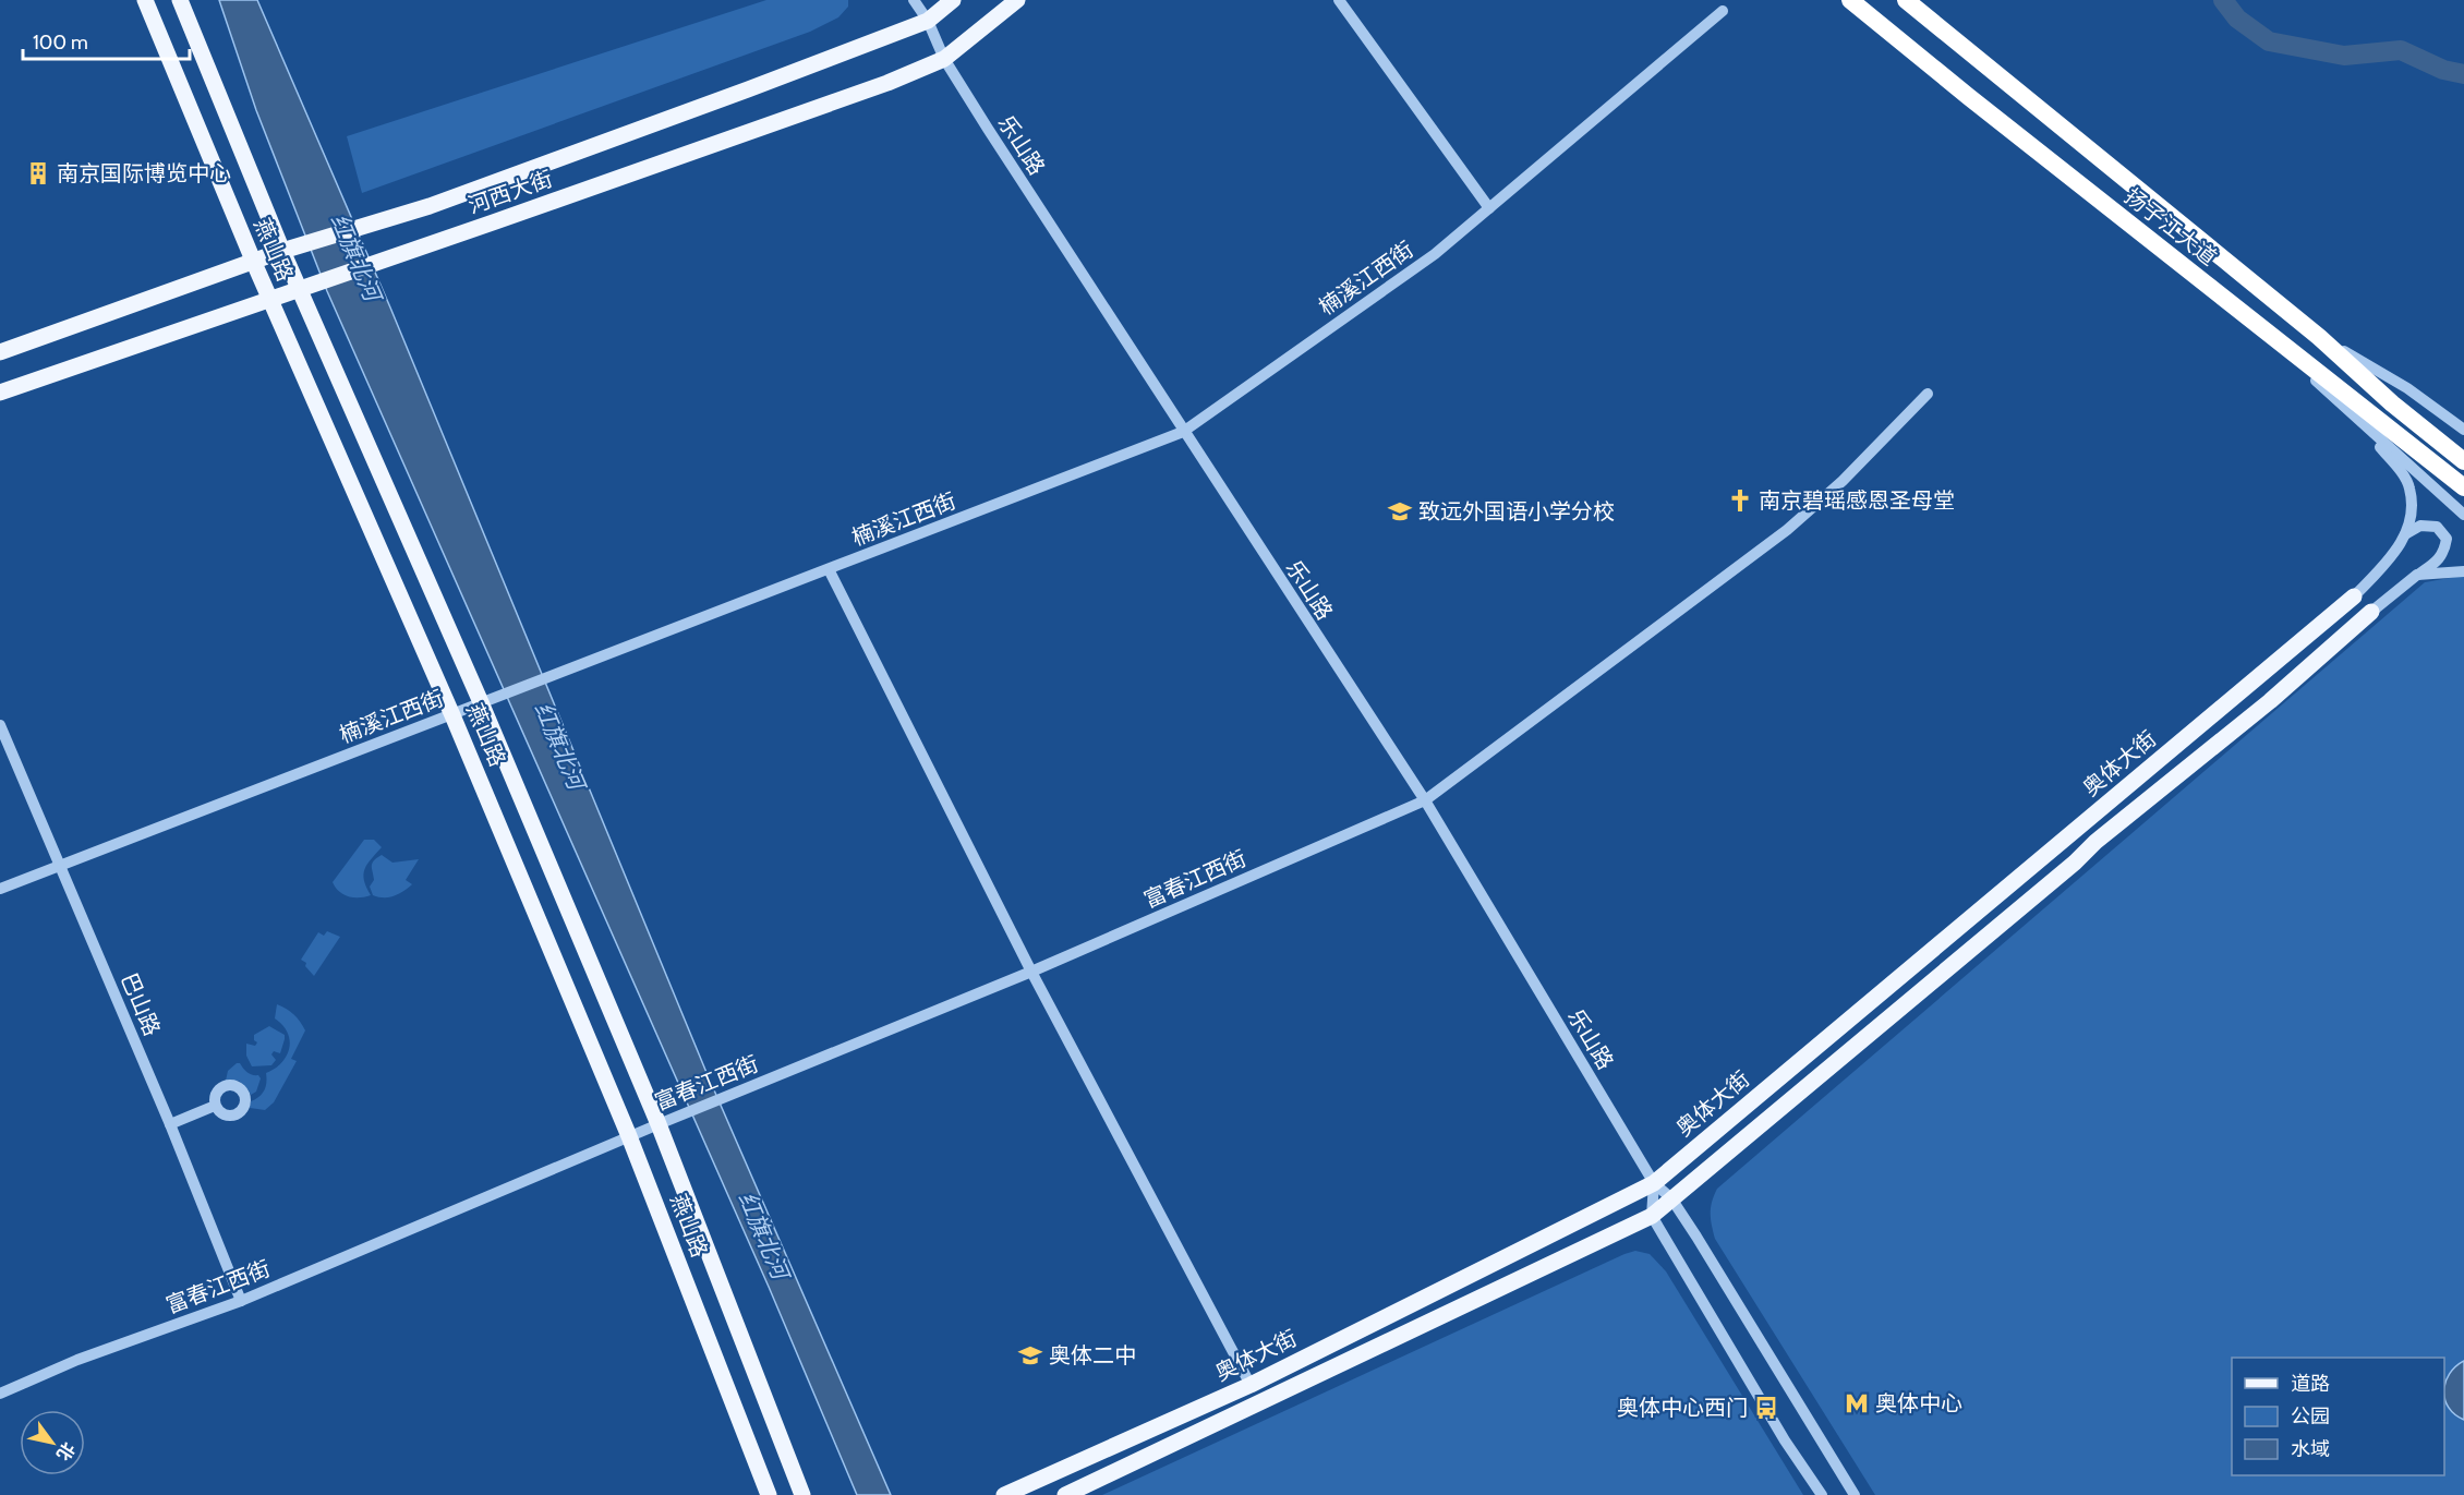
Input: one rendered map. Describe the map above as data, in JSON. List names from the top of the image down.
{
  "streets": {
    "highway": ["扬子江大道"],
    "main road": ["河西大街", "燕山路", "奥体大街"],
    "street": [
      "乐山路",
      "楠溪江西街",
      "富春江西街",
      "巴山路"
    ]
  },
  "crossings": [
    ["乐山路", "河西大街"],
    ["乐山路", "楠溪江西街"],
    ["乐山路", "奥体大街"],
    ["乐山路", "富春江西街"],
    ["河西大街", "燕山路"],
    ["燕山路", "楠溪江西街"],
    ["燕山路", "富春江西街"],
    ["楠溪江西街", "巴山路"],
    ["富春江西街", "巴山路"]
  ],
  "water": ["红旗北河"],
  "places": {
    "building": ["南京国际博览中心"],
    "church": ["南京碧瑶感恩圣母堂"],
    "school or university": ["致远外国语小学分校", "奥体二中"],
    "metro station": ["奥体中心"],
    "bus stop": ["奥体中心西门"]
  },
  "legend": ["道路", "公园", "水域"],
  "scale_bar": "100 m",
  "north": "bottom right"
}
